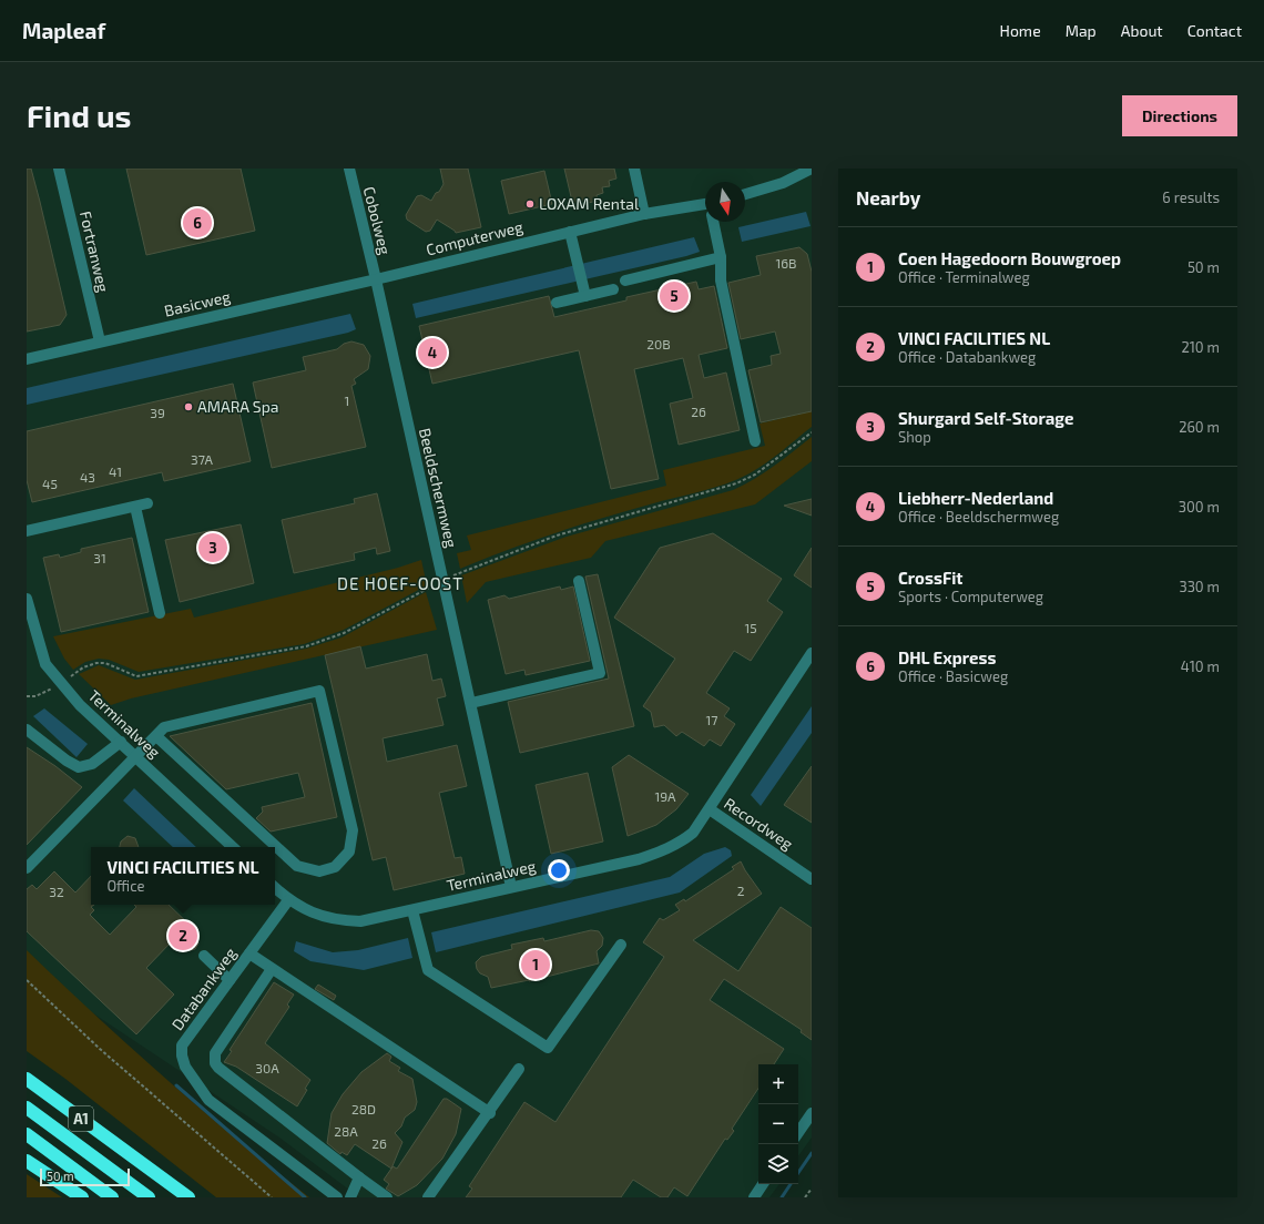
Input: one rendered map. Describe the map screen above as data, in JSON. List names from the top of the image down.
{
  "streets": {
    "highway": ["A1"],
    "street": [
      "Cobolweg",
      "Computerweg",
      "Fortranweg",
      "Basicweg",
      "Beeldschermweg",
      "Terminalweg",
      "Recordweg",
      "Databankweg"
    ]
  },
  "crossings": [
    ["Cobolweg", "Computerweg"],
    ["Cobolweg", "Basicweg"],
    ["Cobolweg", "Beeldschermweg"],
    ["Computerweg", "Basicweg"],
    ["Computerweg", "Beeldschermweg"],
    ["Fortranweg", "Basicweg"],
    ["Basicweg", "Beeldschermweg"],
    ["Beeldschermweg", "Terminalweg"],
    ["Terminalweg", "Recordweg"],
    ["Terminalweg", "Databankweg"]
  ],
  "districts": ["DE HOEF-OOST"],
  "places": ["LOXAM Rental", "AMARA Spa"],
  "house_numbers": [
    "16B",
    "20B",
    "1",
    "26",
    "39",
    "37A",
    "41",
    "43",
    "45",
    "31",
    "15",
    "17",
    "19A",
    "2",
    "32",
    "30A",
    "28D",
    "28A",
    "26"
  ],
  "scale_bar": "50 m",
  "north": "bottom",
  "page": {
    "header": "Mapleaf",
    "nav": [
      "Home",
      "Map",
      "About",
      "Contact"
    ],
    "buttons": "Directions",
    "title": "Find us",
    "heading": ["Nearby", "6 results"],
    "pins": [
      "6",
      "5",
      "4",
      "3",
      "2",
      "1"
    ],
    "list": [
      {
        "mark": "1",
        "name": "Coen Hagedoorn Bouwgroep",
        "note": "Office · Terminalweg",
        "value": "50 m"
      },
      {
        "mark": "2",
        "name": "VINCI FACILITIES NL",
        "note": "Office · Databankweg",
        "value": "210 m"
      },
      {
        "mark": "3",
        "name": "Shurgard Self-Storage",
        "note": "Shop",
        "value": "260 m"
      },
      {
        "mark": "4",
        "name": "Liebherr-Nederland",
        "note": "Office · Beeldschermweg",
        "value": "300 m"
      },
      {
        "mark": "5",
        "name": "CrossFit",
        "note": "Sports · Computerweg",
        "value": "330 m"
      },
      {
        "mark": "6",
        "name": "DHL Express",
        "note": "Office · Basicweg",
        "value": "410 m"
      }
    ],
    "popup": ["VINCI FACILITIES NL", "Office"],
    "map_buttons": ["+", "−"],
    "scale": "50 m"
  }
}
